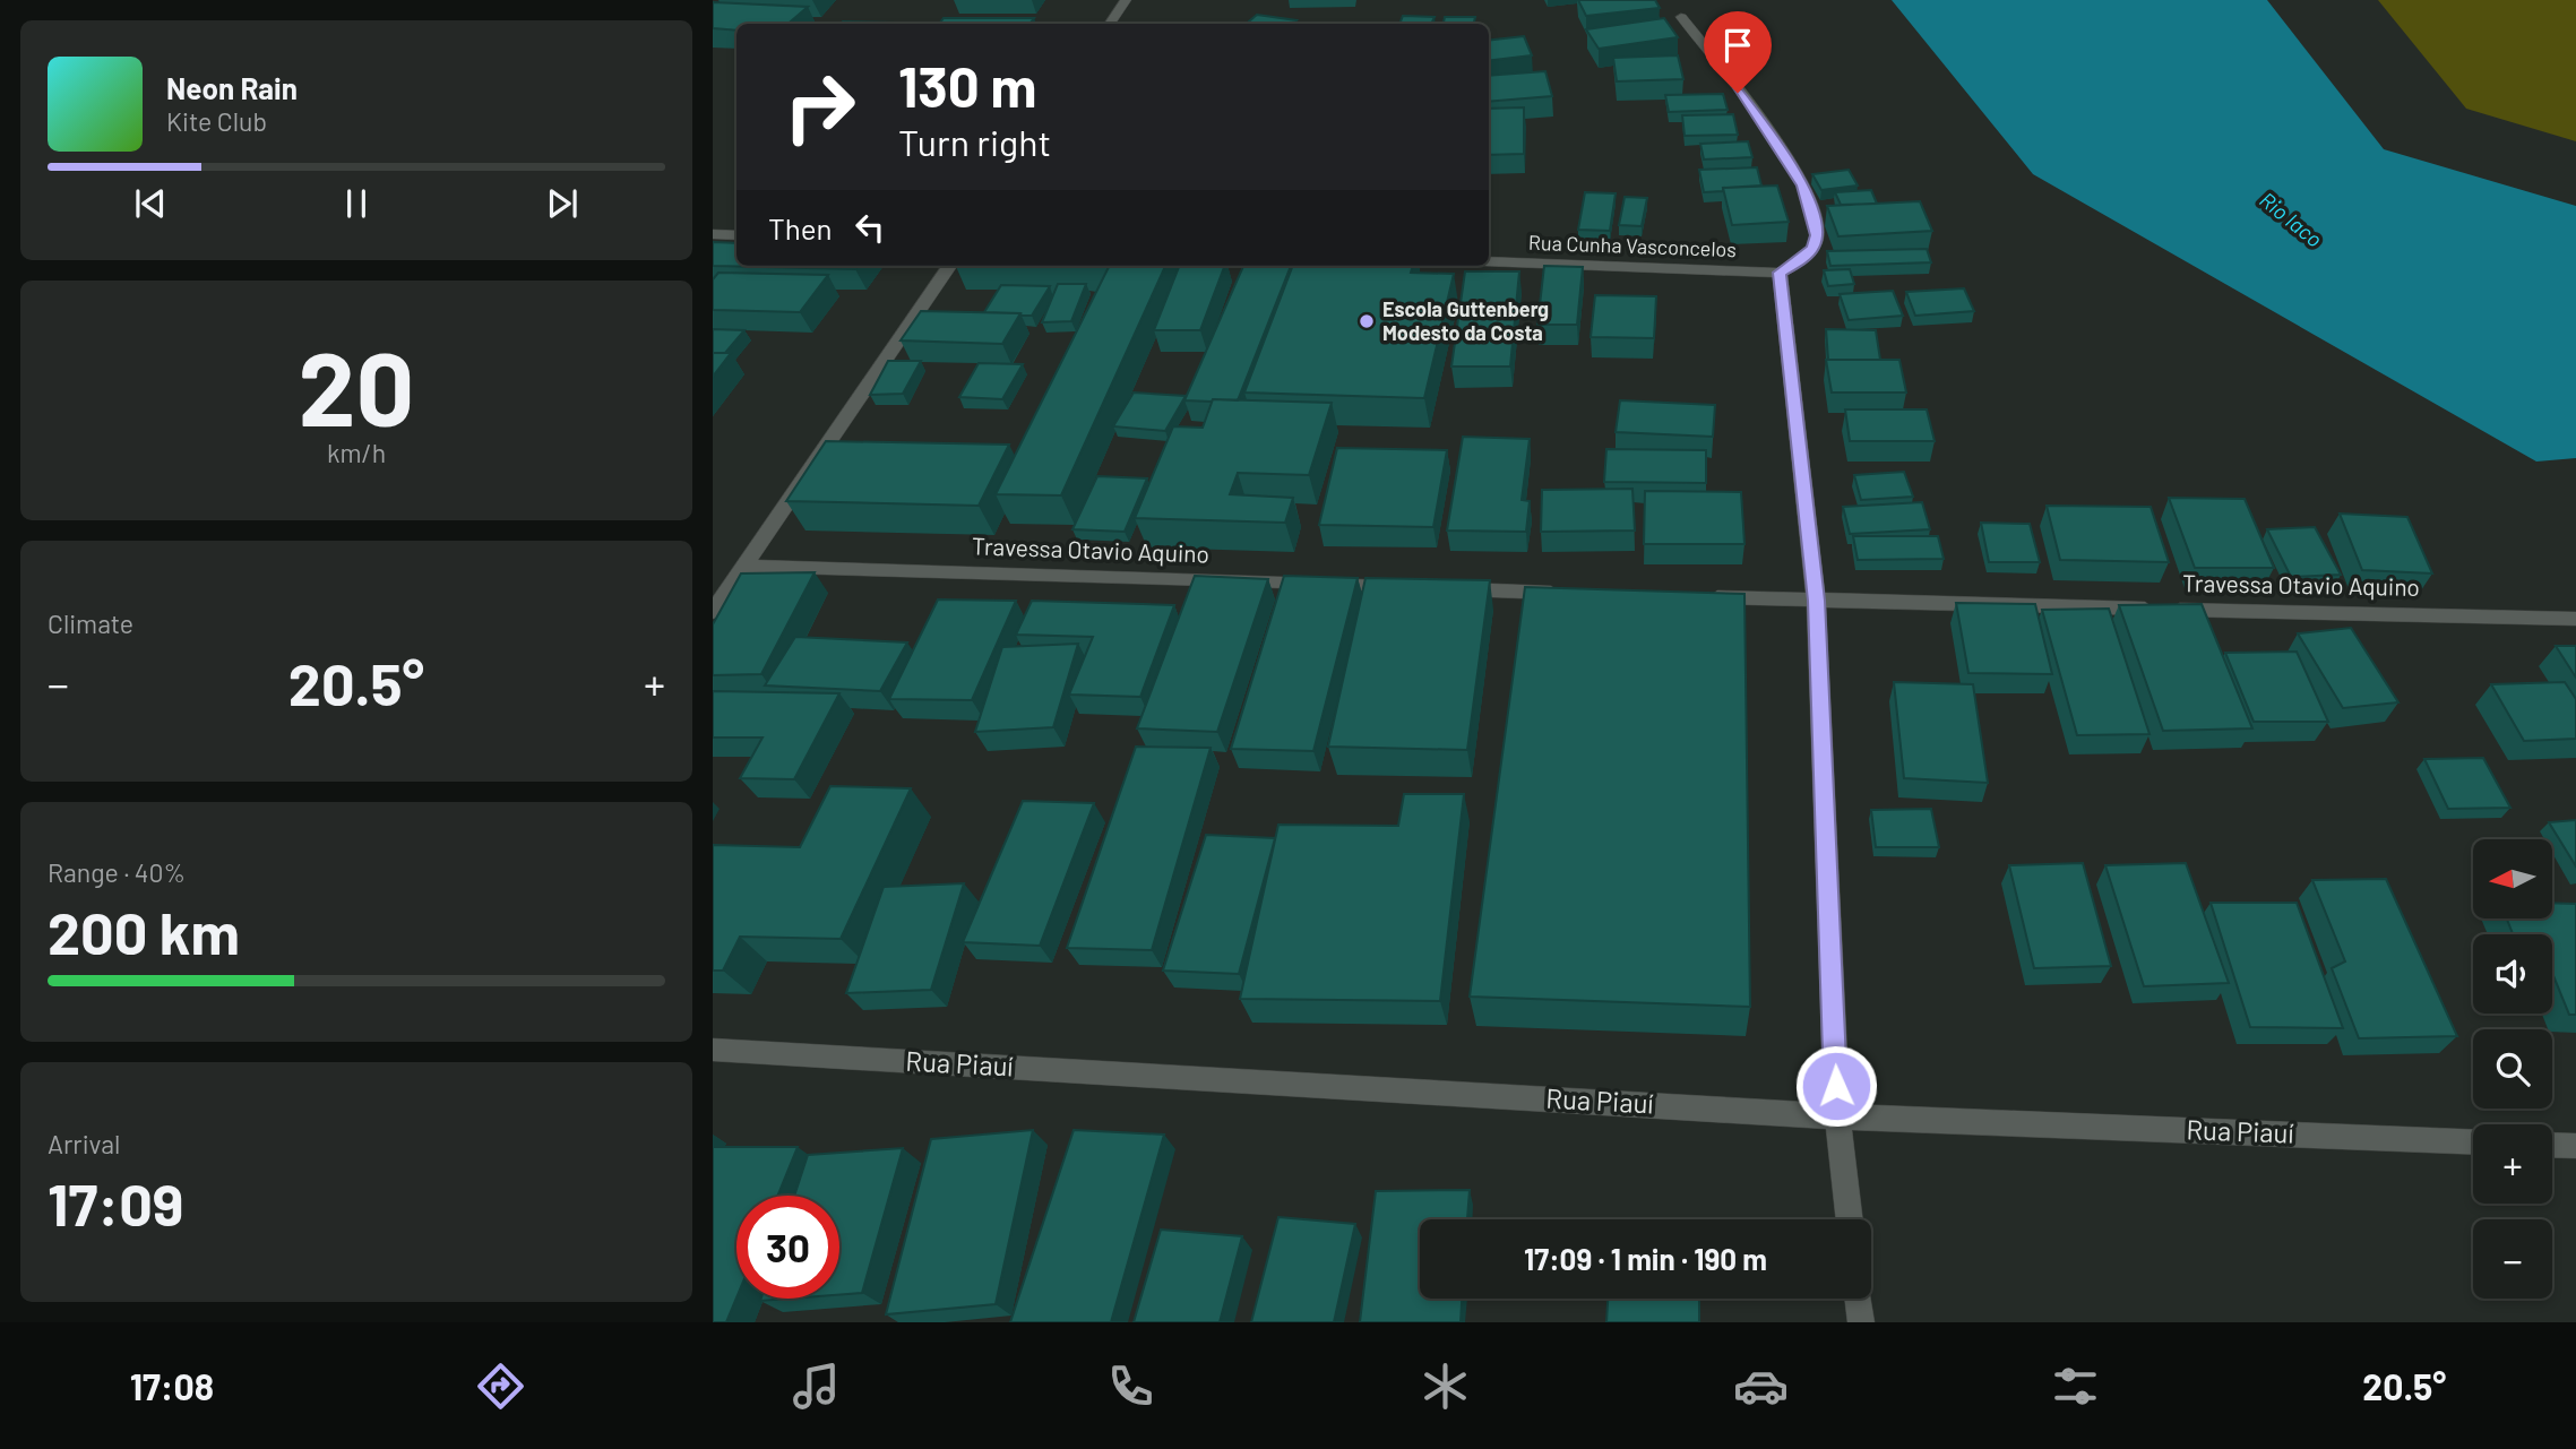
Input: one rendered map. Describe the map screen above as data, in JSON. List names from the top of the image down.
{
  "streets": {
    "street": ["Rua Cunha Vasconcelos", "Travessa Otavio Aquino", "Rua Piauí"]
  },
  "water": ["Rio Iaco"],
  "places": ["Escola Guttenberg Modesto da Costa"],
  "north": "left",
  "page": {
    "turn": ["130 m", "Turn right"],
    "song": ["Neon Rain", "Kite Club"],
    "then": "Then",
    "tile": [
      ["20", "km/h"],
      "Climate",
      ["Range · 40%", "200 km"],
      ["Arrival", "17:09"]
    ],
    "heat": ["−", "20.5°", "+"],
    "map_buttons": ["+", "−"],
    "limit": "30",
    "trip": "17:09 · 1 min · 190 m",
    "tabs": ["17:08", "20.5°"]
  }
}
